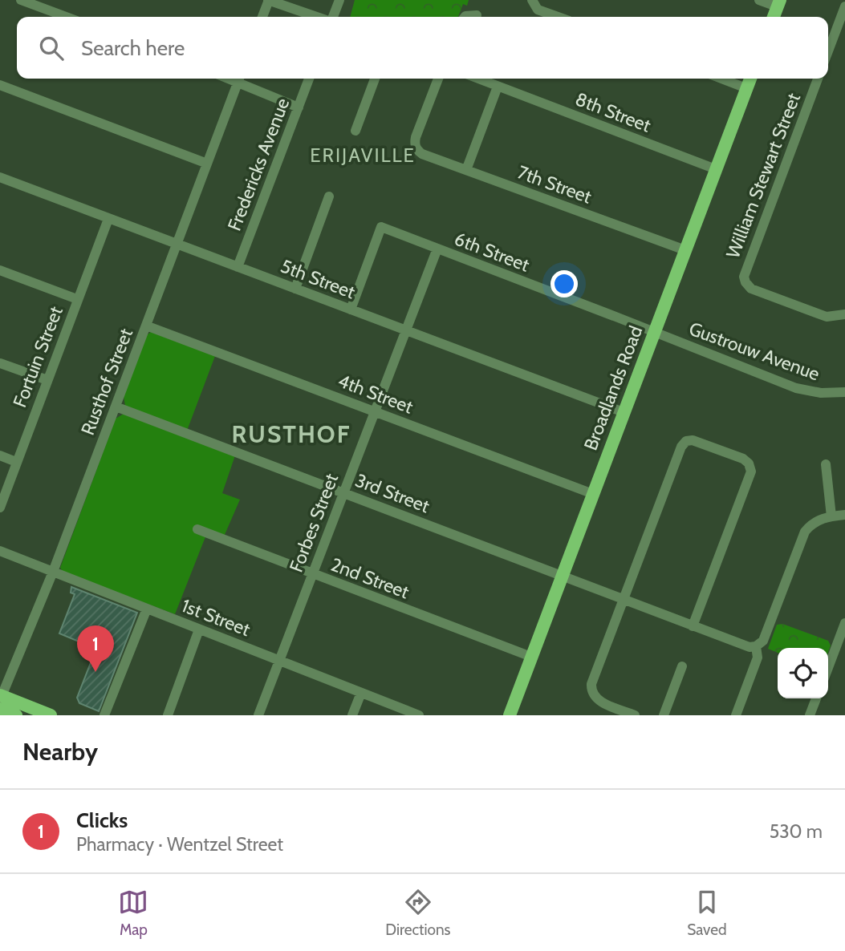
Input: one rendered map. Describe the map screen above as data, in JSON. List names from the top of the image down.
{
  "streets": {
    "main road": ["Broadlands Road"],
    "street": [
      "8th Street",
      "Fredericks Avenue",
      "William Stewart Street",
      "7th Street",
      "6th Street",
      "5th Street",
      "Gustrouw Avenue",
      "Fortuin Street",
      "Rusthof Street",
      "4th Street",
      "3rd Street",
      "Forbes Street",
      "2nd Street",
      "1st Street"
    ]
  },
  "crossings": [
    ["8th Street", "Broadlands Road"],
    ["Fredericks Avenue", "5th Street"],
    ["7th Street", "Broadlands Road"],
    ["6th Street", "5th Street"],
    ["6th Street", "Gustrouw Avenue"],
    ["6th Street", "Broadlands Road"],
    ["6th Street", "Forbes Street"],
    ["5th Street", "Fortuin Street"],
    ["5th Street", "Rusthof Street"],
    ["5th Street", "Broadlands Road"],
    ["5th Street", "Forbes Street"],
    ["Gustrouw Avenue", "Broadlands Road"],
    ["Rusthof Street", "4th Street"],
    ["Rusthof Street", "3rd Street"],
    ["Rusthof Street", "1st Street"],
    ["Broadlands Road", "4th Street"],
    ["Broadlands Road", "3rd Street"],
    ["Broadlands Road", "2nd Street"],
    ["4th Street", "Forbes Street"],
    ["3rd Street", "Forbes Street"],
    ["Forbes Street", "2nd Street"],
    ["Forbes Street", "1st Street"]
  ],
  "districts": ["ERIJAVILLE", "RUSTHOF"],
  "page": {
    "search": "Search here",
    "pins": "1",
    "heading": "Nearby",
    "list": [
      {
        "mark": "1",
        "name": "Clicks",
        "note": "Pharmacy · Wentzel Street",
        "value": "530 m"
      }
    ],
    "nav": ["Map", "Directions", "Saved"]
  }
}
